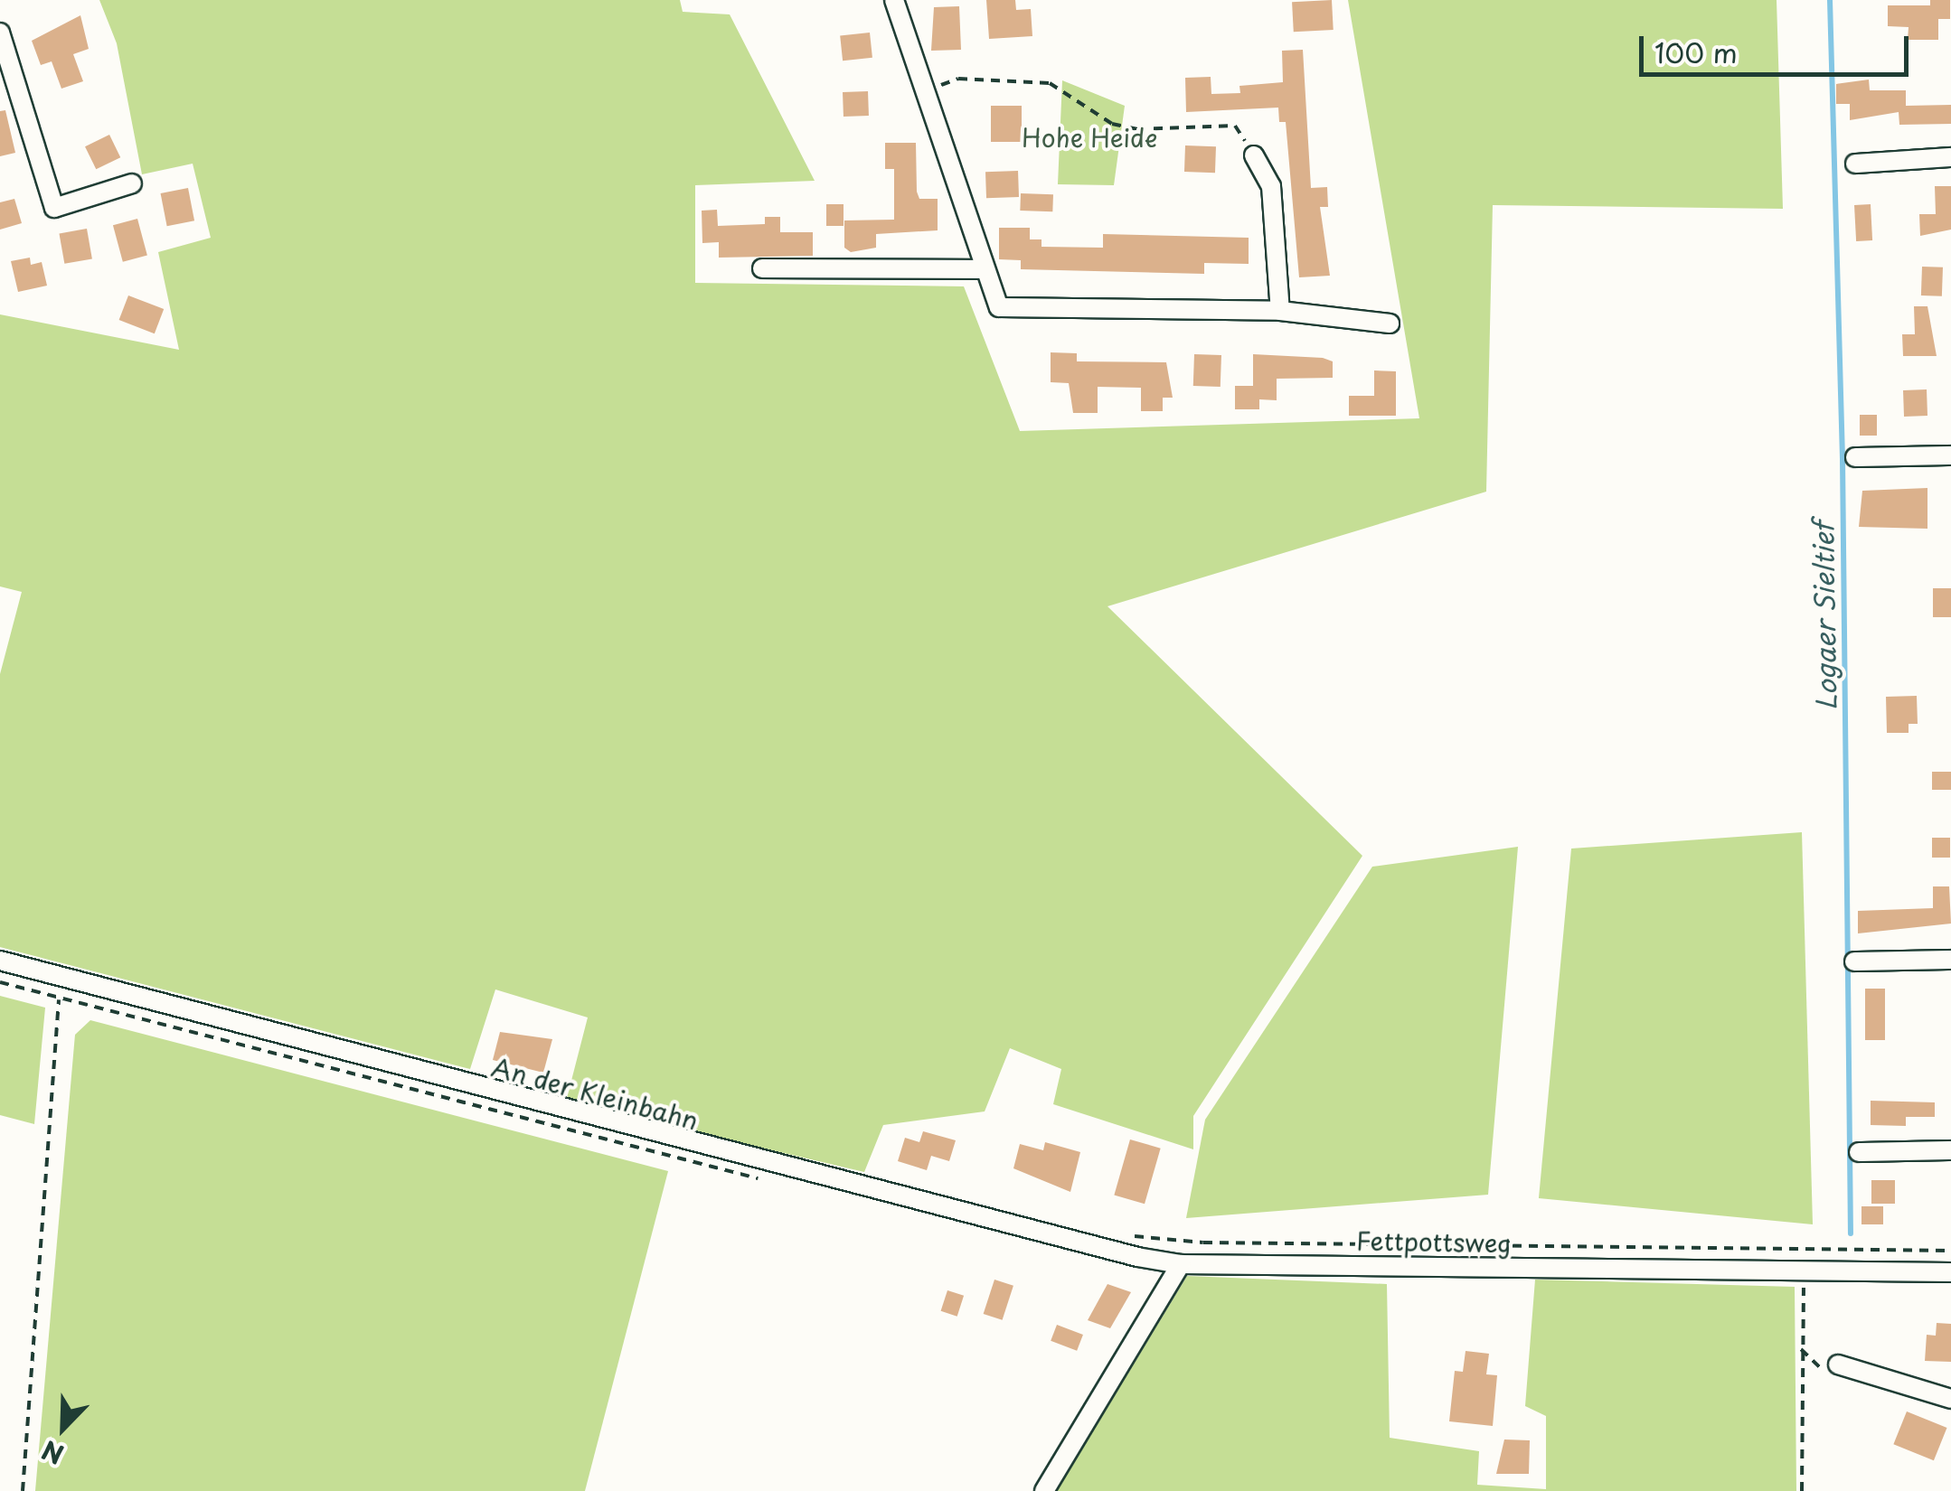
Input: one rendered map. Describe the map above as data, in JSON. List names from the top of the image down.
{
  "streets": {
    "street": ["An der Kleinbahn", "Fettpottsweg"]
  },
  "crossings": [
    ["An der Kleinbahn", "Fettpottsweg"]
  ],
  "water": ["Logaer Sieltief"],
  "parks": ["Hohe Heide"],
  "scale_bar": "100 m",
  "north": "bottom left"
}
